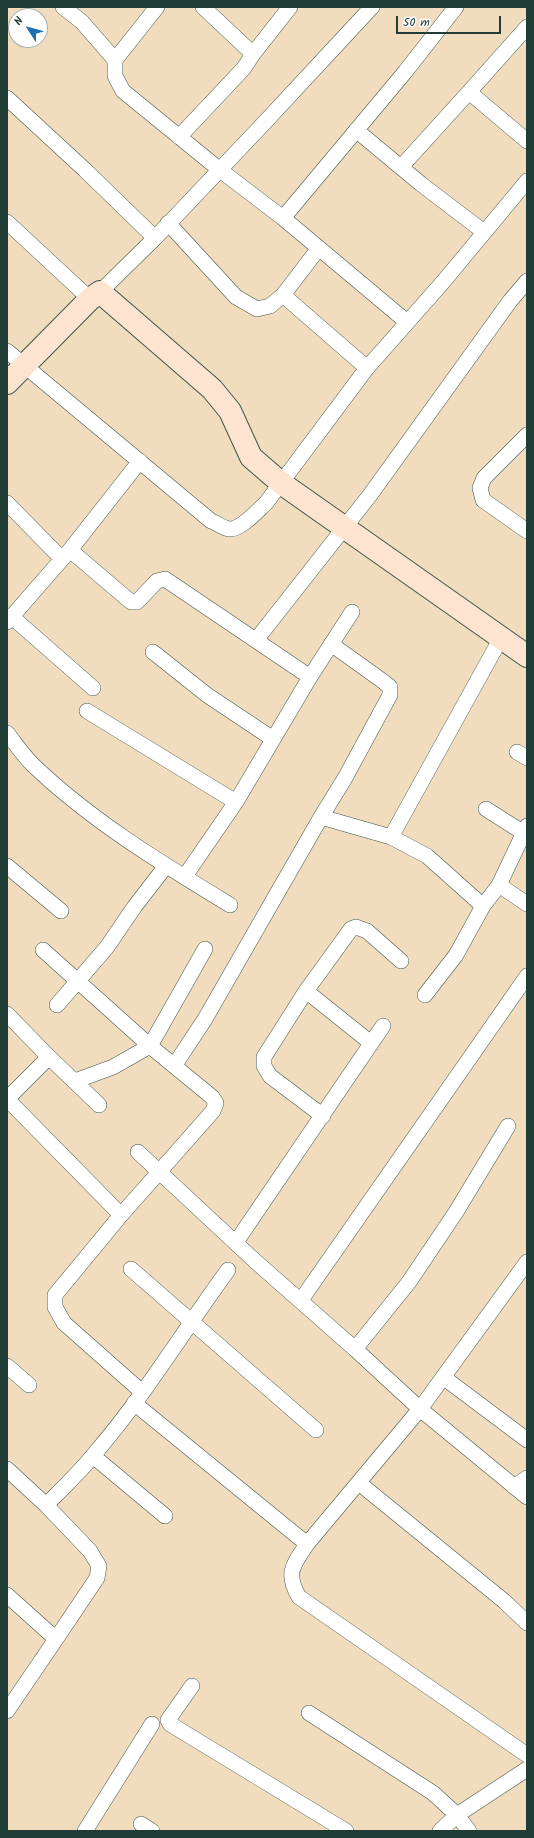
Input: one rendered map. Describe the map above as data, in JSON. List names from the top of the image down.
{
  "scale_bar": "50 m",
  "north": "top left"
}
